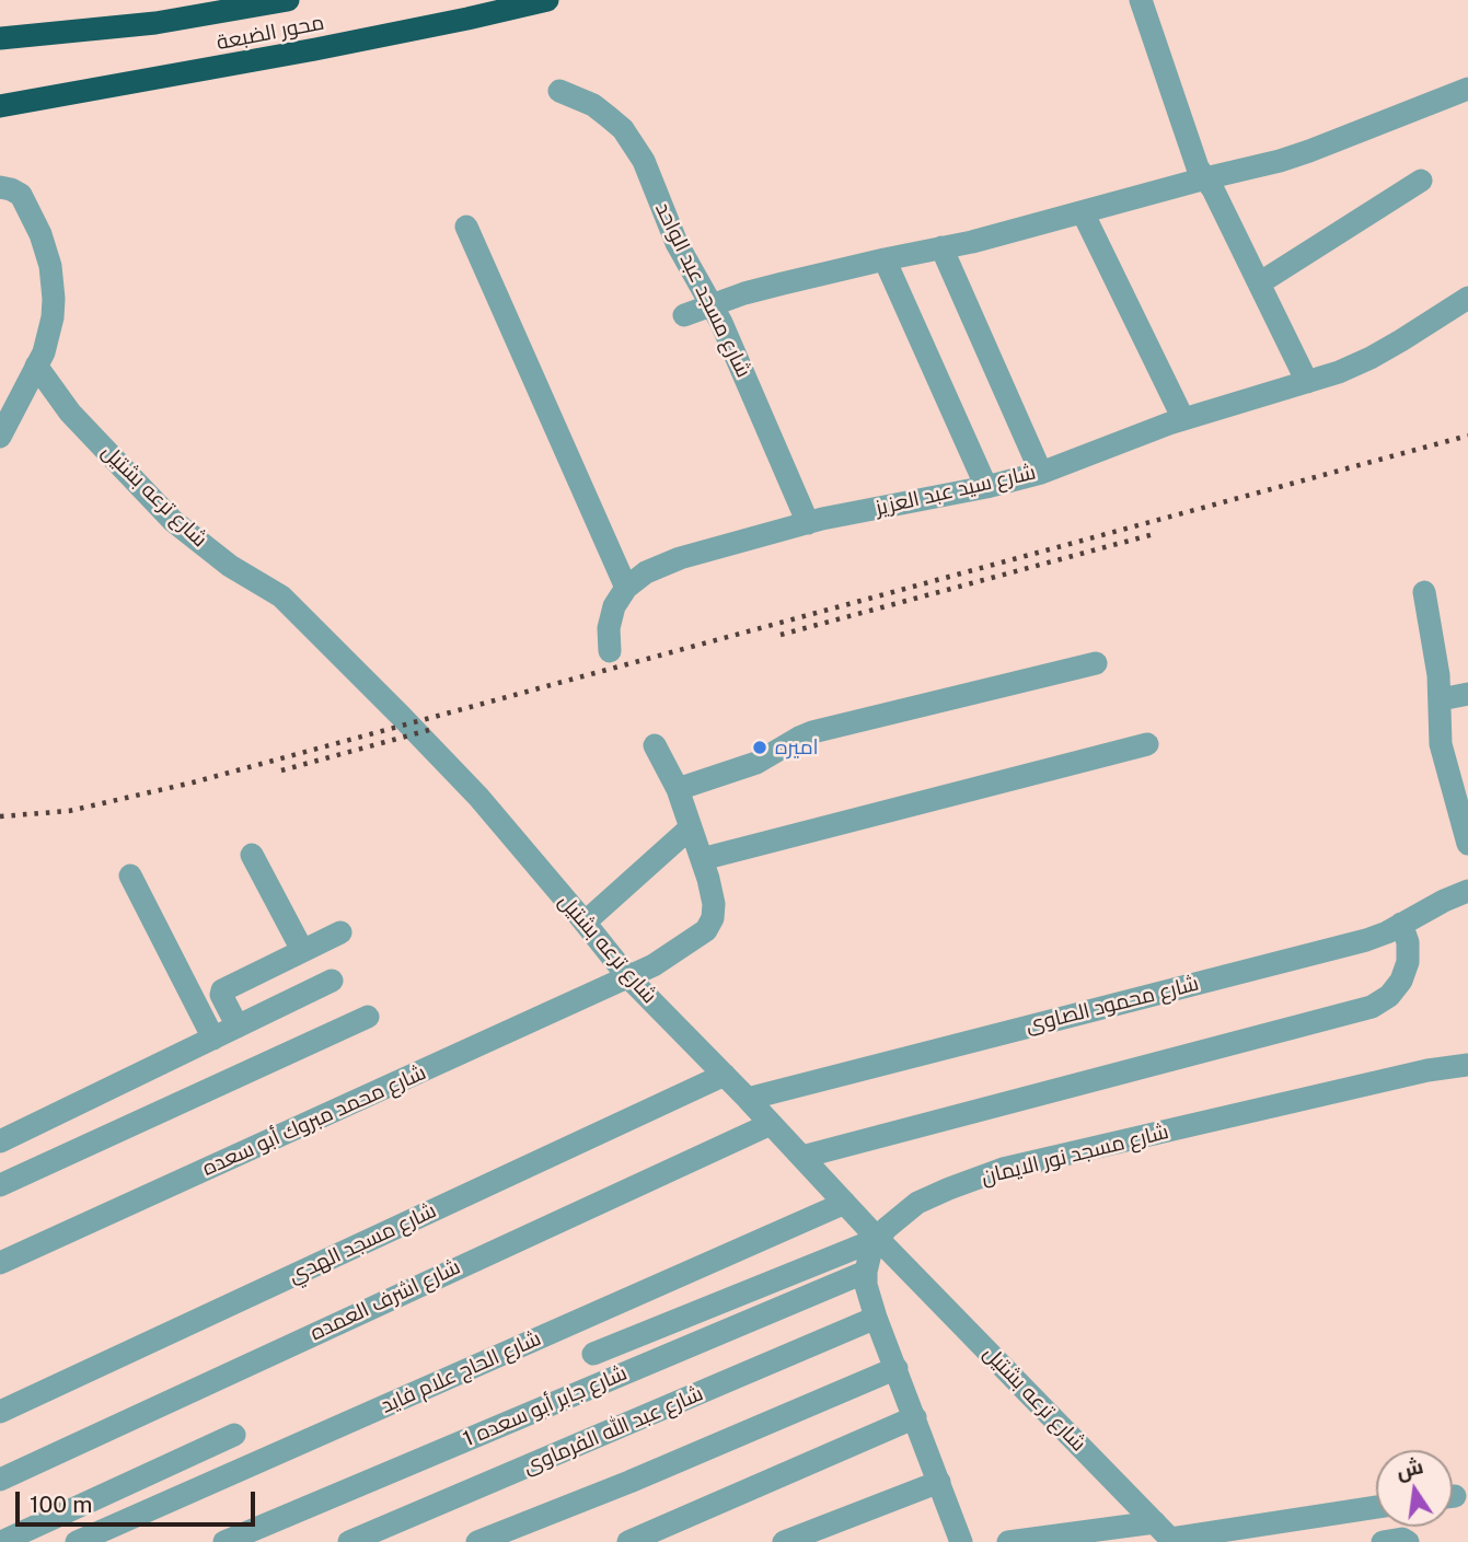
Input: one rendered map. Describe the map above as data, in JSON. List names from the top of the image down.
{
  "streets": {
    "highway": ["محور الضبعة"],
    "street": [
      "شارع مسجد عبد الواحد",
      "شارع سيد عبد العزيز",
      "شارع ترعه بشتيل",
      "شارع محمود الصاوى",
      "شارع محمد مبروك أبو سعده",
      "شارع مسجد نور الايمان",
      "شارع مسجد الهدي",
      "شارع اشرف العمده",
      "شارع الحاج علام فايد",
      "شارع جابر أبو سعده 1",
      "شارع عبد الله الفرماوى"
    ]
  },
  "crossings": [
    ["شارع مسجد عبد الواحد", "شارع سيد عبد العزيز"],
    ["شارع ترعه بشتيل", "شارع محمود الصاوى"],
    ["شارع ترعه بشتيل", "شارع محمد مبروك أبو سعده"],
    ["شارع ترعه بشتيل", "شارع مسجد نور الايمان"],
    ["شارع ترعه بشتيل", "شارع مسجد الهدي"],
    ["شارع ترعه بشتيل", "شارع اشرف العمده"],
    ["شارع ترعه بشتيل", "شارع الحاج علام فايد"],
    ["شارع مسجد نور الايمان", "شارع جابر أبو سعده 1"]
  ],
  "places": ["اميره"],
  "scale_bar": "100 m",
  "north": "top"
}
